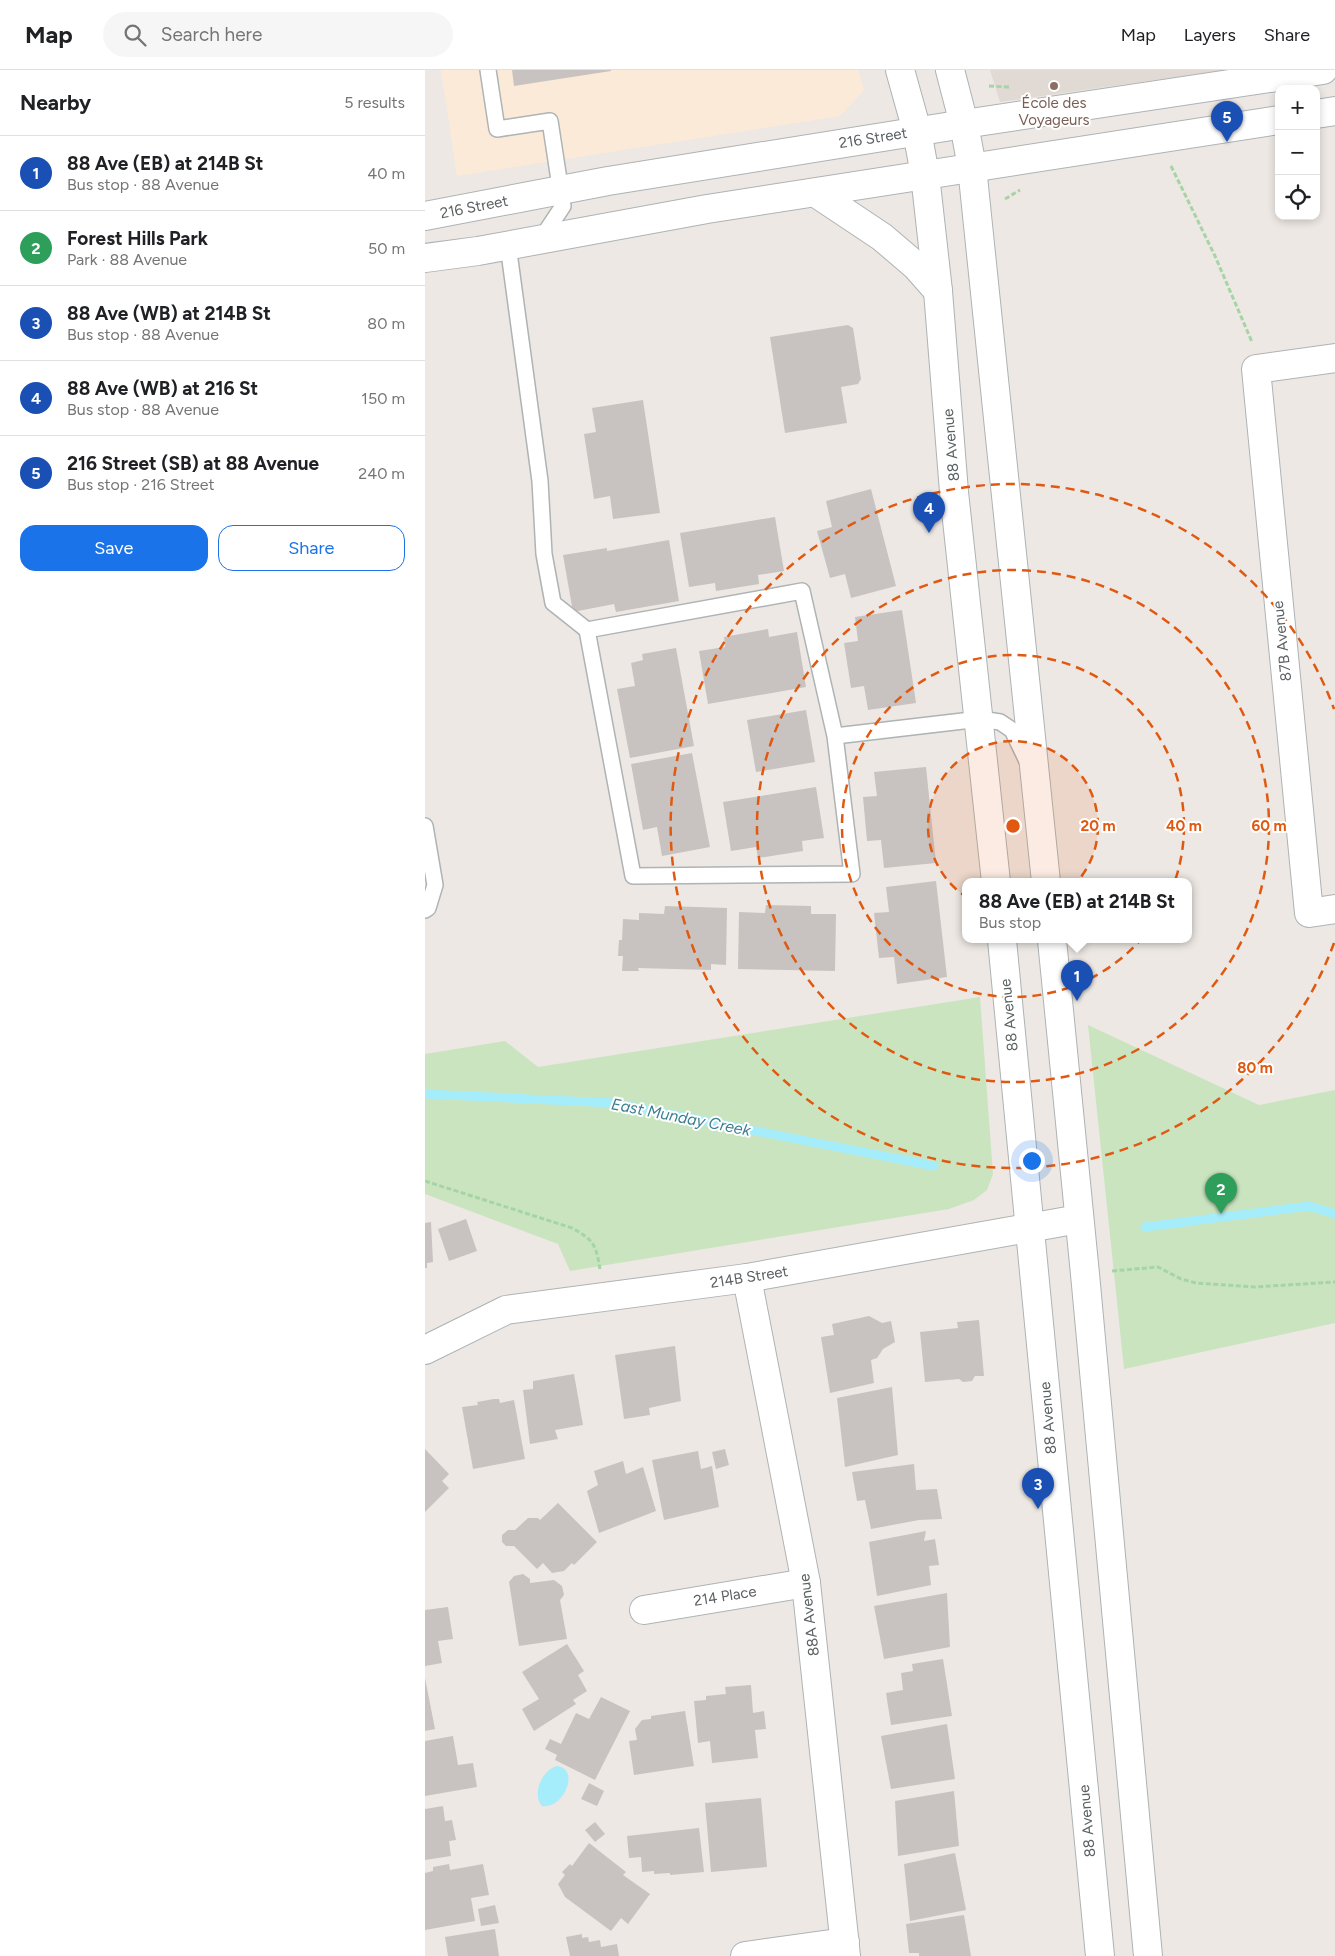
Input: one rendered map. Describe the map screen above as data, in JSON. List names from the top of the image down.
{
  "streets": {
    "main road": [
      "216 Street",
      "88 Avenue",
      "87B Avenue",
      "214B Street",
      "214 Place",
      "88A Avenue"
    ]
  },
  "crossings": [
    ["216 Street", "88 Avenue"],
    ["88 Avenue", "214B Street"],
    ["214B Street", "88A Avenue"],
    ["214 Place", "88A Avenue"]
  ],
  "water": ["East Munday Creek"],
  "places": ["École des Voyageurs"],
  "page": {
    "header": "Map",
    "search": "Search here",
    "nav": ["Map", "Layers", "Share"],
    "heading": ["Nearby", "5 results"],
    "map_buttons": ["+", "−"],
    "pins": [
      "5",
      "4",
      "1",
      "2",
      "3"
    ],
    "list": [
      {
        "mark": "1",
        "name": "88 Ave (EB) at 214B St",
        "note": "Bus stop · 88 Avenue",
        "value": "40 m"
      },
      {
        "mark": "2",
        "name": "Forest Hills Park",
        "note": "Park · 88 Avenue",
        "value": "50 m"
      },
      {
        "mark": "3",
        "name": "88 Ave (WB) at 214B St",
        "note": "Bus stop · 88 Avenue",
        "value": "80 m"
      },
      {
        "mark": "4",
        "name": "88 Ave (WB) at 216 St",
        "note": "Bus stop · 88 Avenue",
        "value": "150 m"
      },
      {
        "mark": "5",
        "name": "216 Street (SB) at 88 Avenue",
        "note": "Bus stop · 216 Street",
        "value": "240 m"
      }
    ],
    "buttons": ["Save", "Share"],
    "popup": ["88 Ave (EB) at 214B St", "Bus stop"]
  },
  "rings": [
    "20 m",
    "40 m",
    "60 m",
    "80 m"
  ]
}
